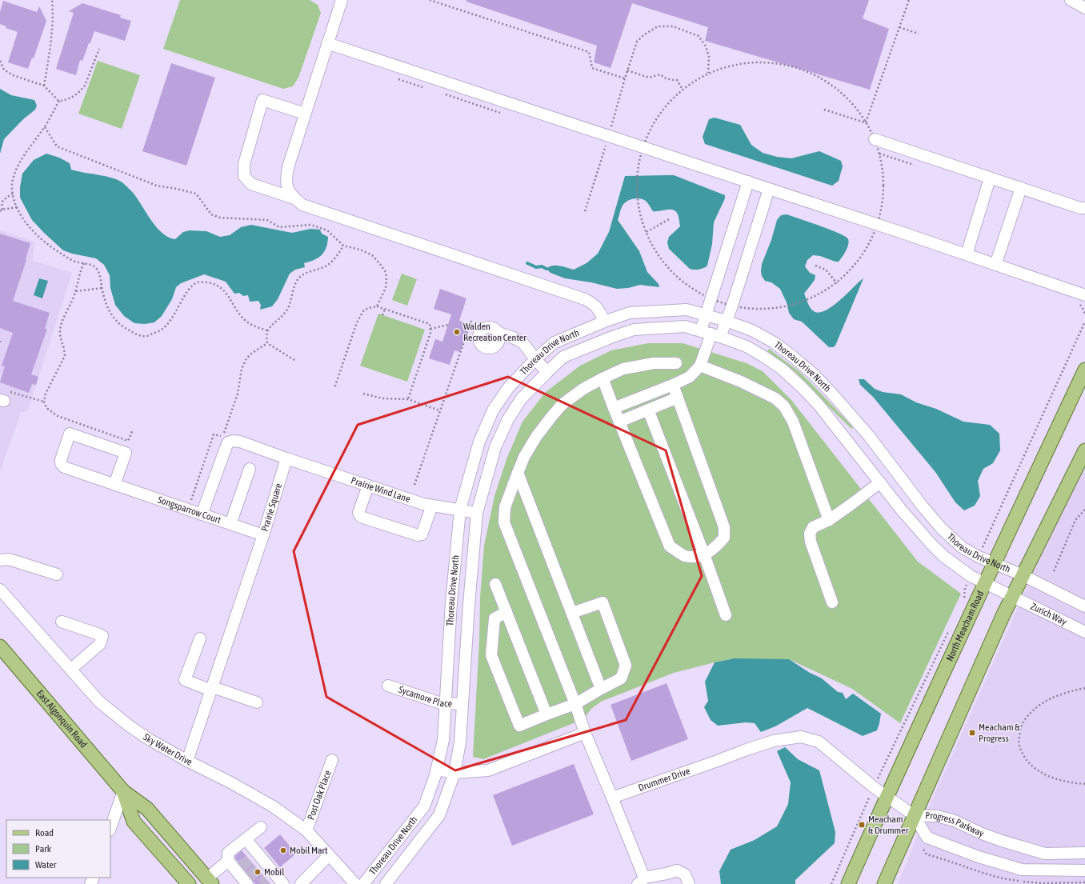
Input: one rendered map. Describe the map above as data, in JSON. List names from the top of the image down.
{
  "streets": {
    "main road": ["North Meacham Road", "East Algonquin Road"],
    "street": [
      "Thoreau Drive North",
      "Prairie Wind Lane",
      "Prairie Square",
      "Songsparrow Court",
      "Zurich Way",
      "Sycamore Place",
      "Sky Water Drive",
      "Drummer Drive",
      "Post Oak Place",
      "Progress Parkway"
    ]
  },
  "crossings": [
    ["Thoreau Drive North", "Prairie Wind Lane"],
    ["Thoreau Drive North", "Zurich Way"],
    ["Thoreau Drive North", "North Meacham Road"],
    ["Thoreau Drive North", "Sycamore Place"],
    ["Prairie Wind Lane", "Prairie Square"],
    ["Prairie Square", "Songsparrow Court"],
    ["North Meacham Road", "Drummer Drive"],
    ["Sky Water Drive", "Post Oak Place"],
    ["Drummer Drive", "Progress Parkway"]
  ],
  "places": {
    "other": ["Walden Recreation Center", "Mobil Mart", "Mobil"],
    "transit": ["Meacham & Progress", "Meacham & Drummer"]
  },
  "legend": ["Road", "Park", "Water"]
}
